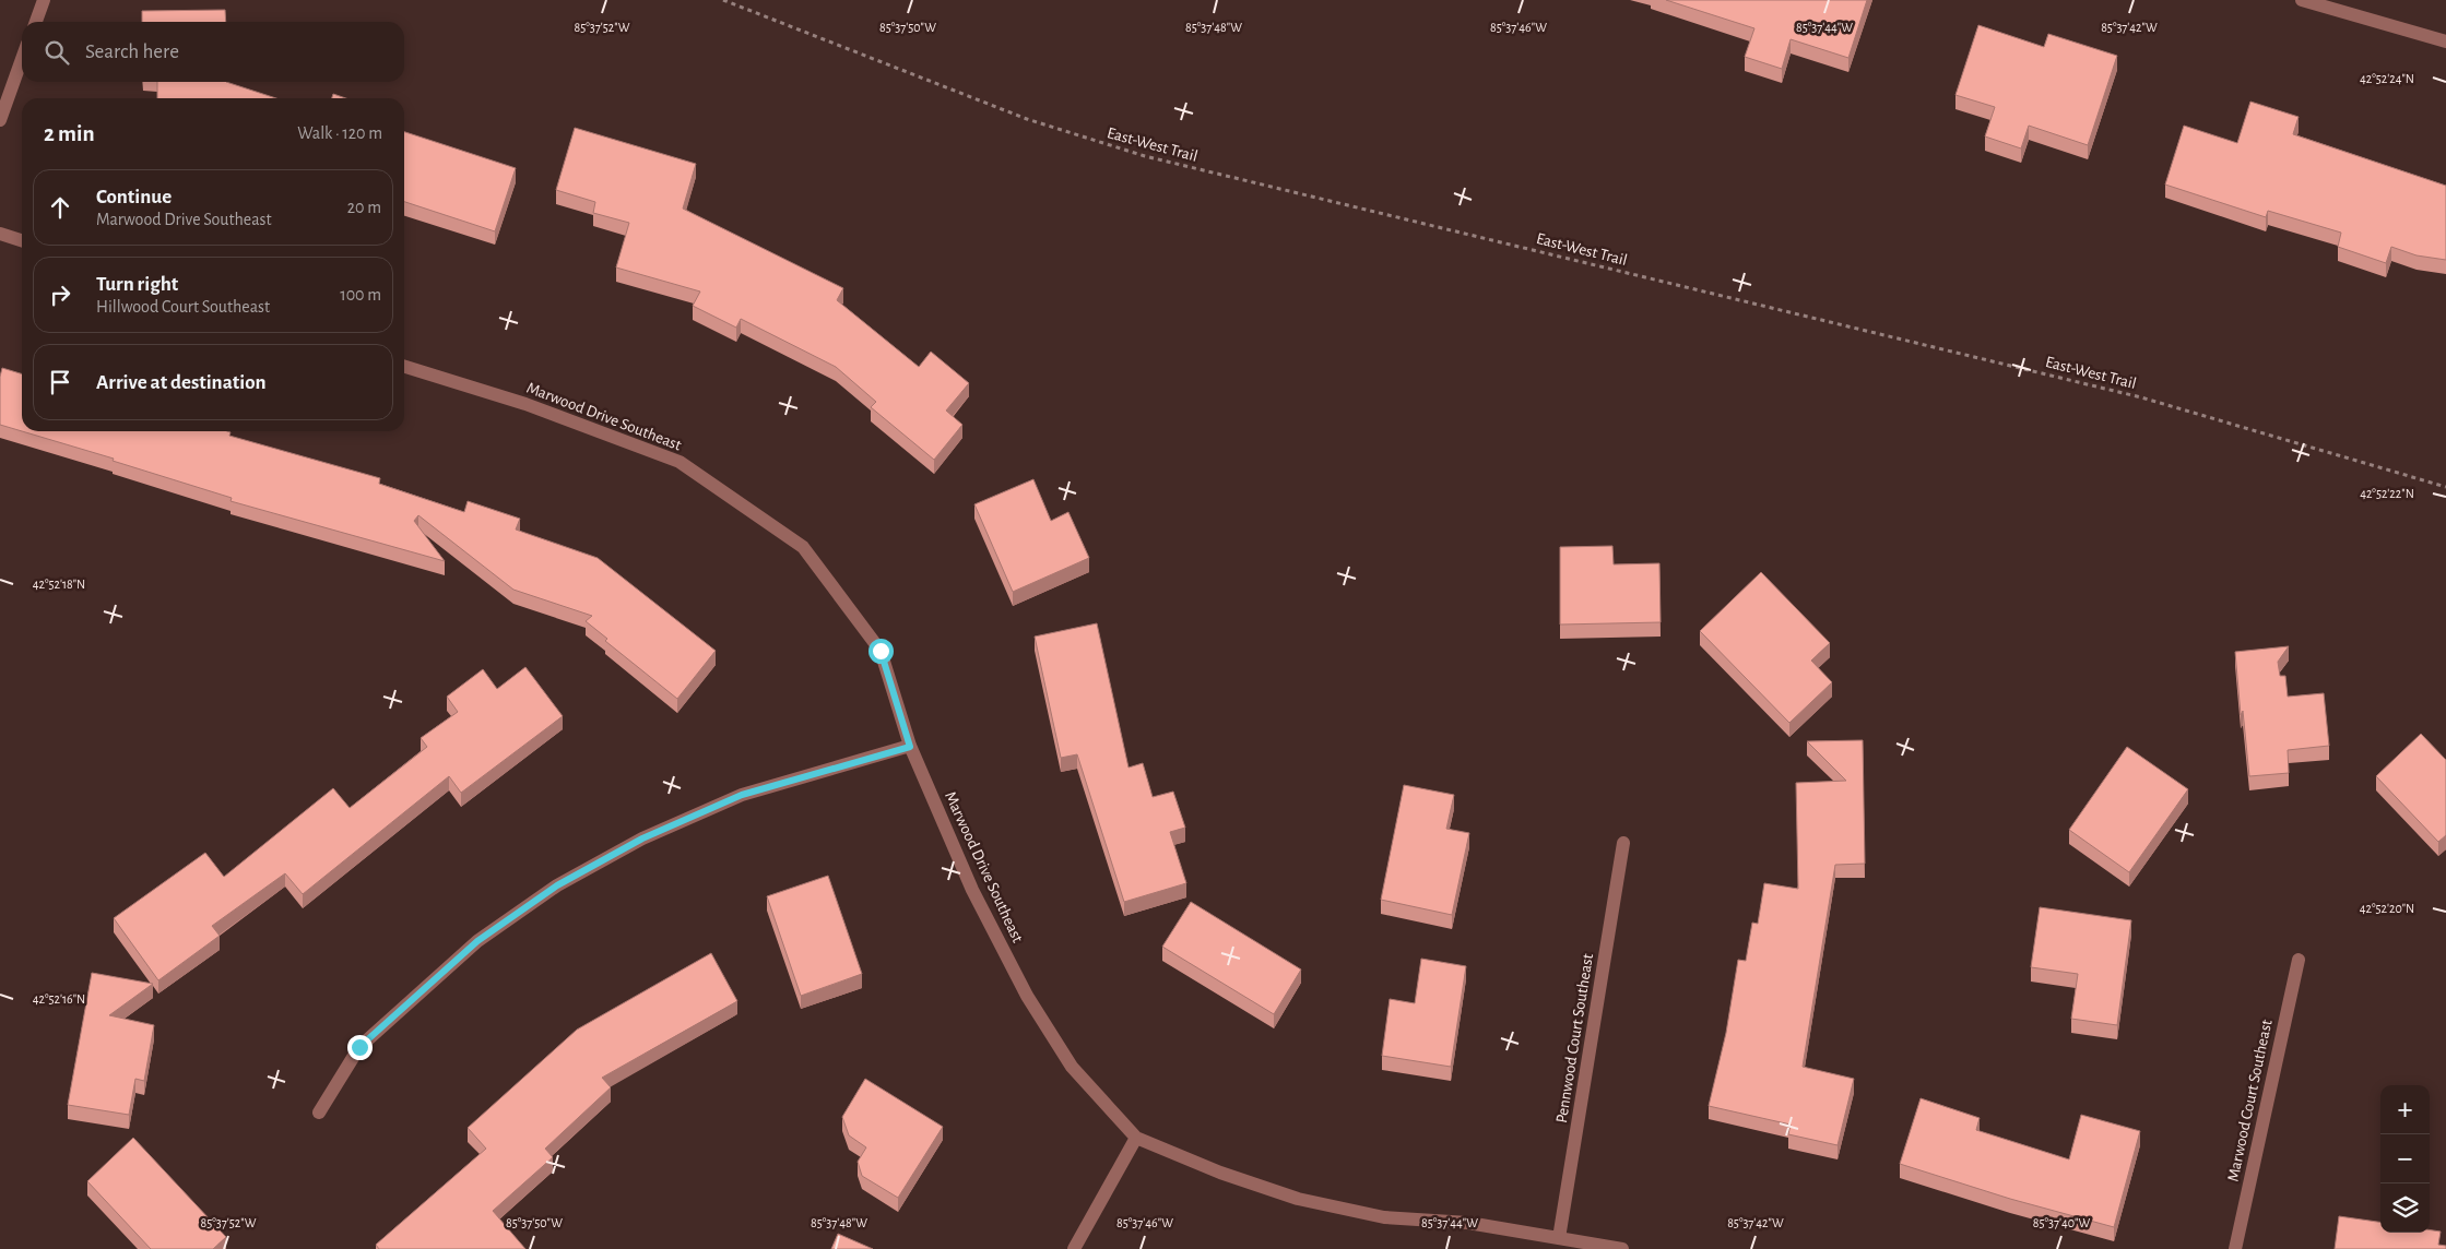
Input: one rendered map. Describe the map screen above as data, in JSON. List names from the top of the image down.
{
  "streets": {
    "street": ["Marwood Drive Southeast", "Pennwood Court Southeast", "Marwood Court Southeast"],
    "path": ["East-West Trail"]
  },
  "crossings": [
    ["Marwood Drive Southeast", "Pennwood Court Southeast"]
  ],
  "page": {
    "search": "Search here",
    "heading": ["2 min", "Walk · 120 m"],
    "list": [
      ["Continue", "Marwood Drive Southeast", "20 m"],
      ["Turn right", "Hillwood Court Southeast", "100 m"],
      "Arrive at destination"
    ],
    "map_buttons": ["+", "−"]
  },
  "coordinates": [
    "85°37'52\"W",
    "85°37'50\"W",
    "85°37'48\"W",
    "85°37'46\"W",
    "85°37'44\"W",
    "85°37'42\"W",
    "42°52'24\"N",
    "42°52'22\"N",
    "42°52'18\"N",
    "42°52'20\"N",
    "42°52'16\"N",
    "85°37'40\"W"
  ]
}
